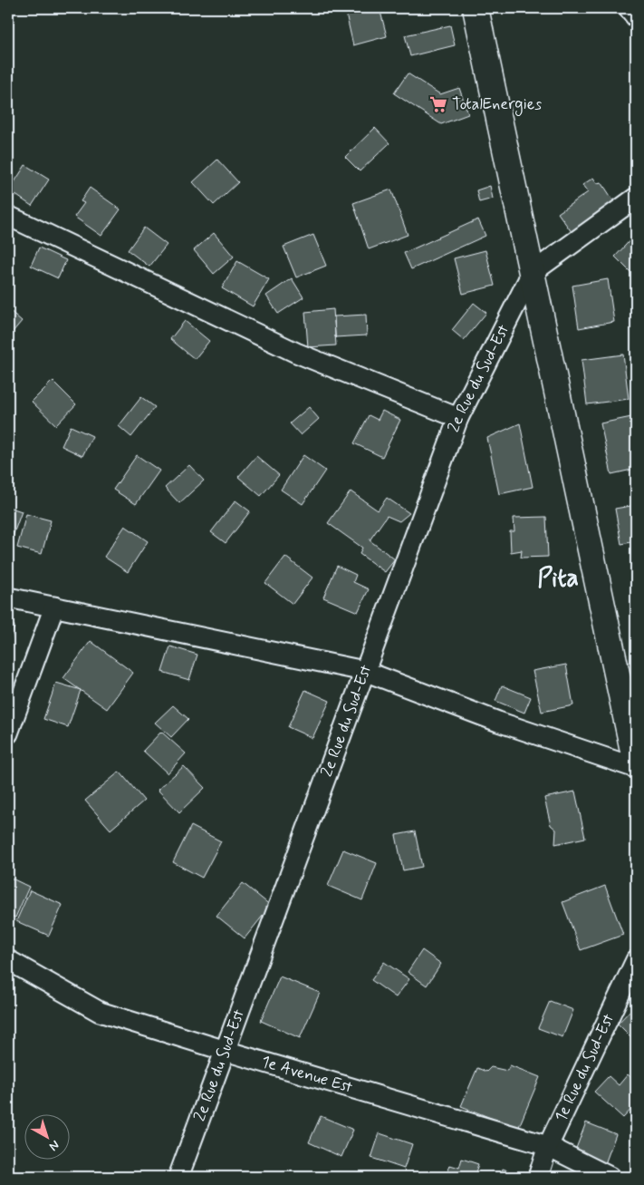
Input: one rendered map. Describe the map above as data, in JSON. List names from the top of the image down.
{
  "streets": {
    "street": ["2e Rue du Sud-Est", "1e Rue du Sud-Est", "1e Avenue Est"]
  },
  "crossings": [
    ["2e Rue du Sud-Est", "1e Avenue Est"],
    ["1e Rue du Sud-Est", "1e Avenue Est"]
  ],
  "districts": ["Pita"],
  "places": {
    "supermarket": ["TotalEnergies"]
  },
  "north": "bottom right"
}
